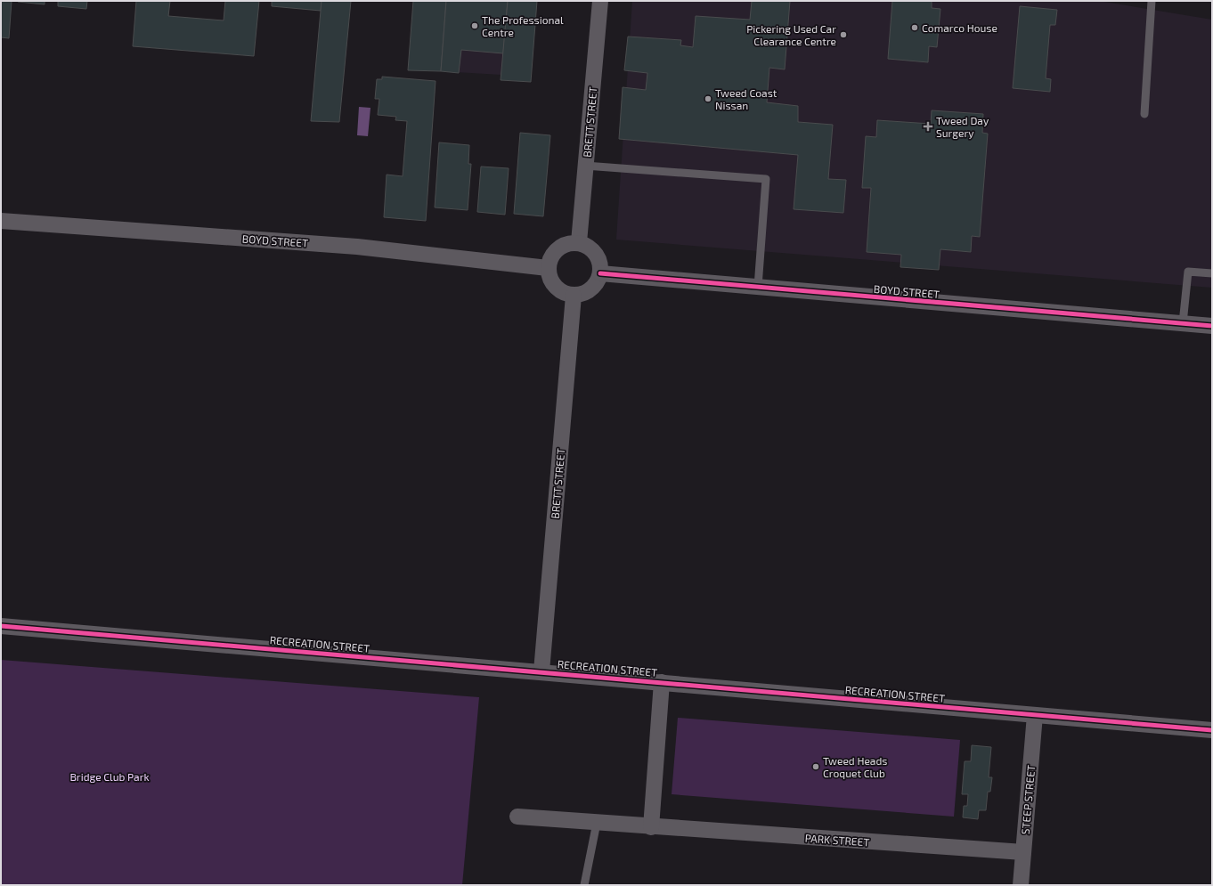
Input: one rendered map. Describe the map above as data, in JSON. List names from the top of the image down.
{
  "streets": {
    "street": [
      "BRETT STREET",
      "BOYD STREET",
      "RECREATION STREET",
      "STEEP STREET",
      "PARK STREET"
    ]
  },
  "crossings": [
    ["BRETT STREET", "BOYD STREET"],
    ["BRETT STREET", "RECREATION STREET"],
    ["RECREATION STREET", "STEEP STREET"],
    ["STEEP STREET", "PARK STREET"]
  ],
  "parks": ["Bridge Club Park"],
  "places": {
    "other": [
      "The Professional Centre",
      "Comarco House",
      "Pickering Used Car Clearance Centre",
      "Tweed Coast Nissan",
      "Tweed Heads Croquet Club"
    ],
    "health": ["Tweed Day Surgery"]
  }
}
